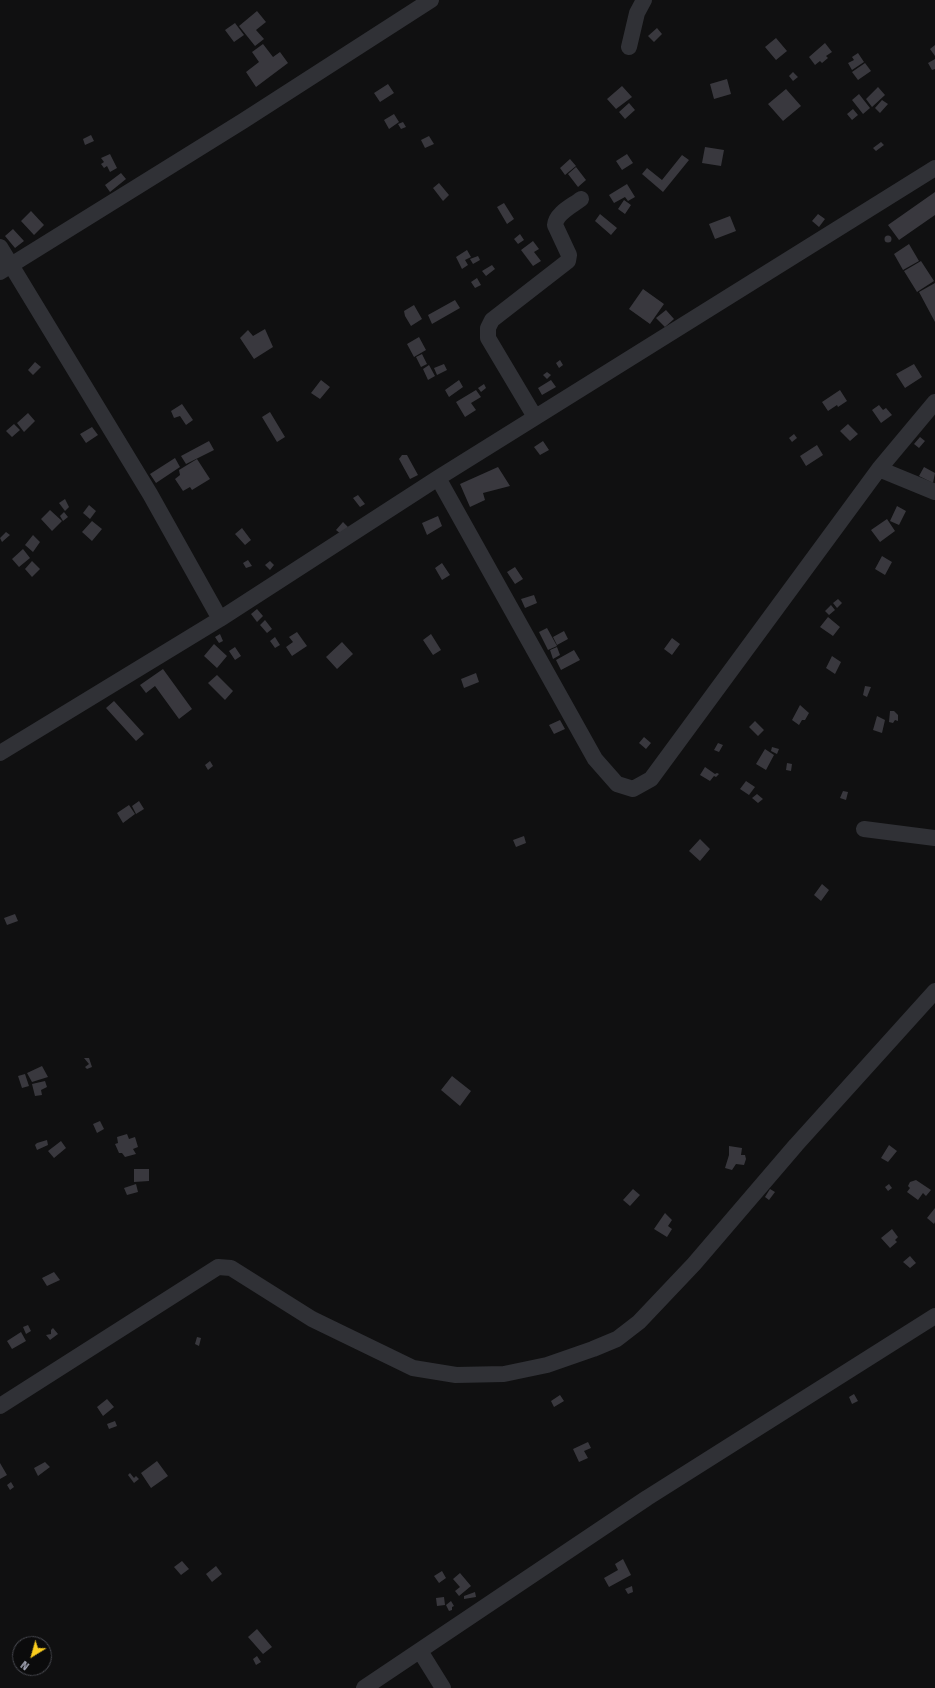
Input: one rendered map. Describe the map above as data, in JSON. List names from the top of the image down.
{
  "north": "bottom left"
}
